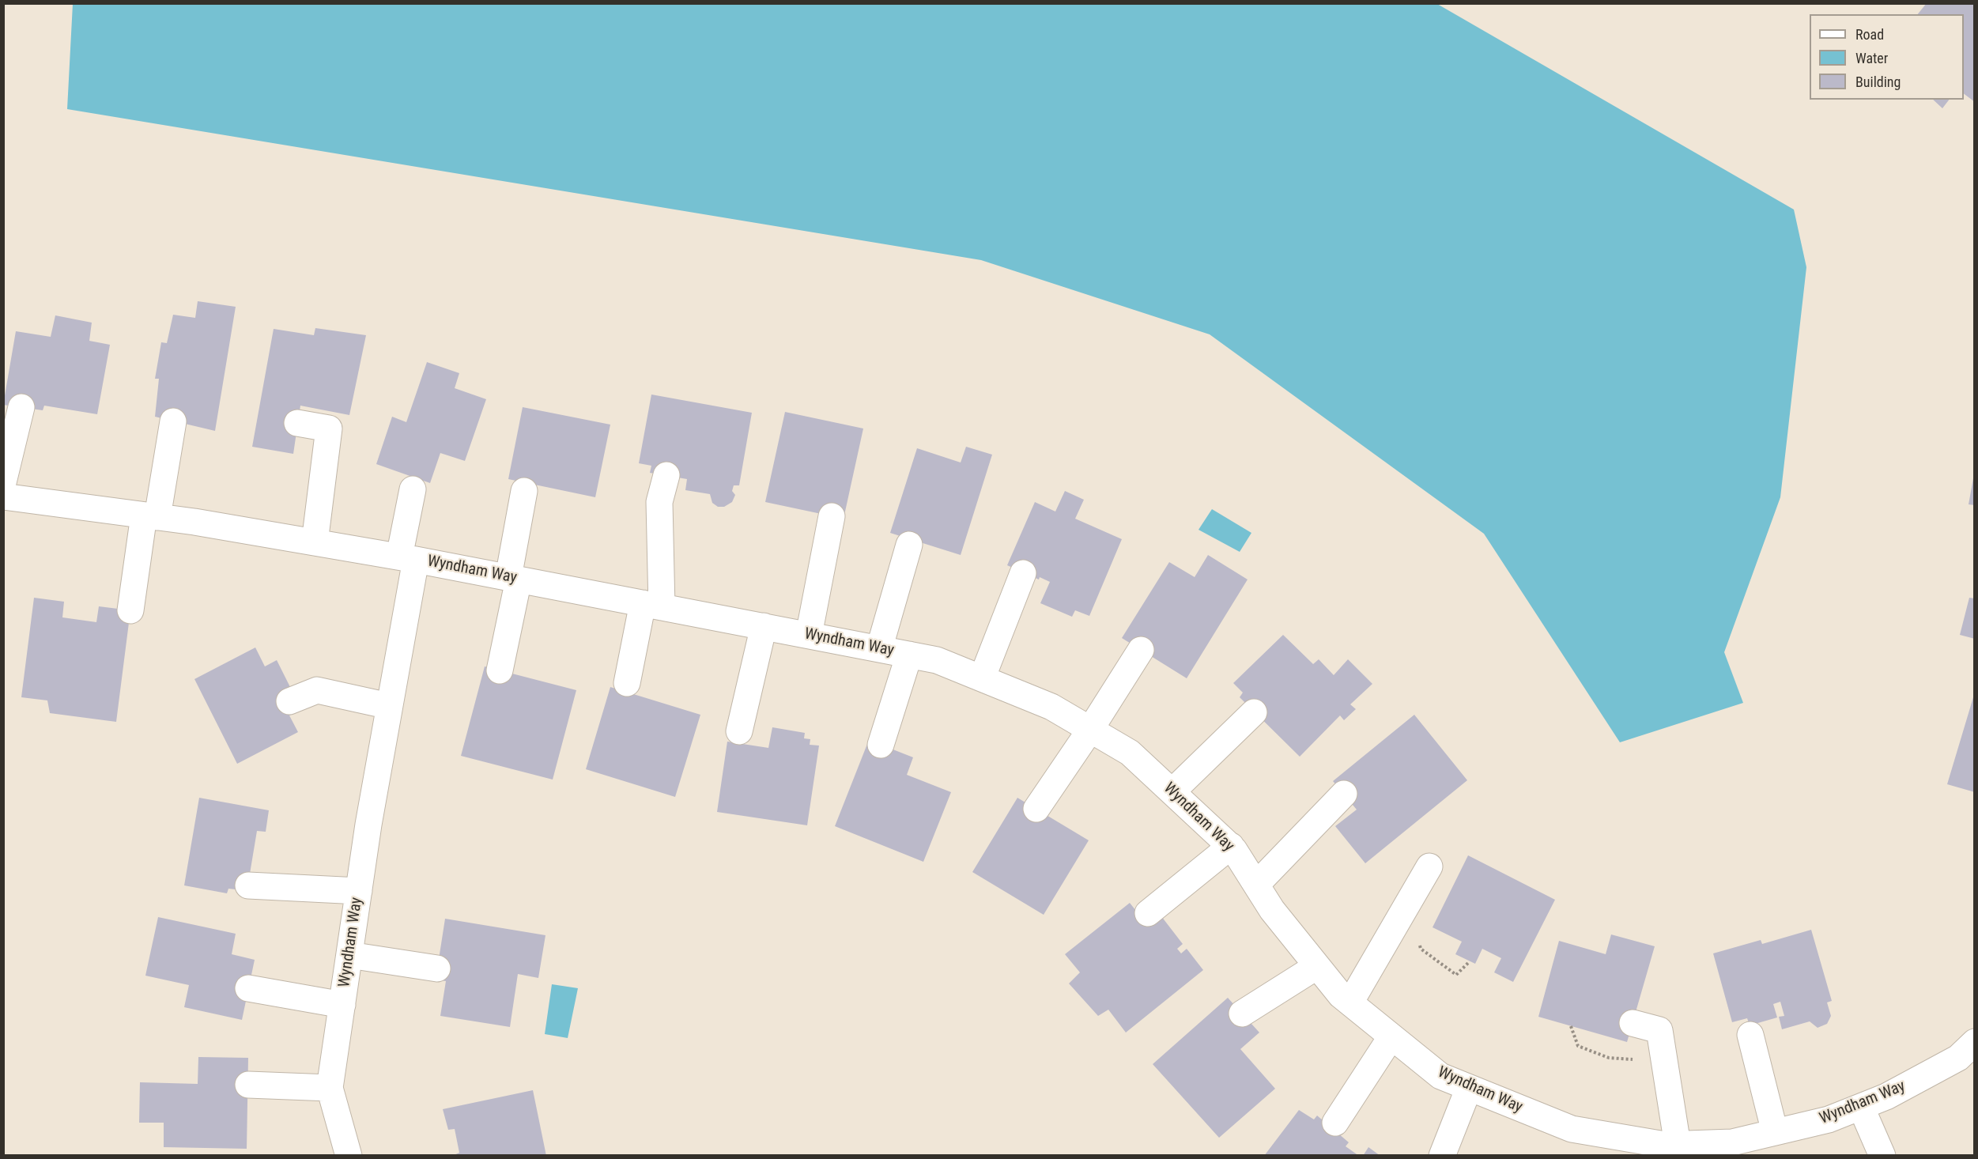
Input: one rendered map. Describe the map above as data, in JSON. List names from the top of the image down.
{
  "streets": {
    "street": ["Wyndham Way"]
  },
  "legend": ["Road", "Water", "Building"]
}
